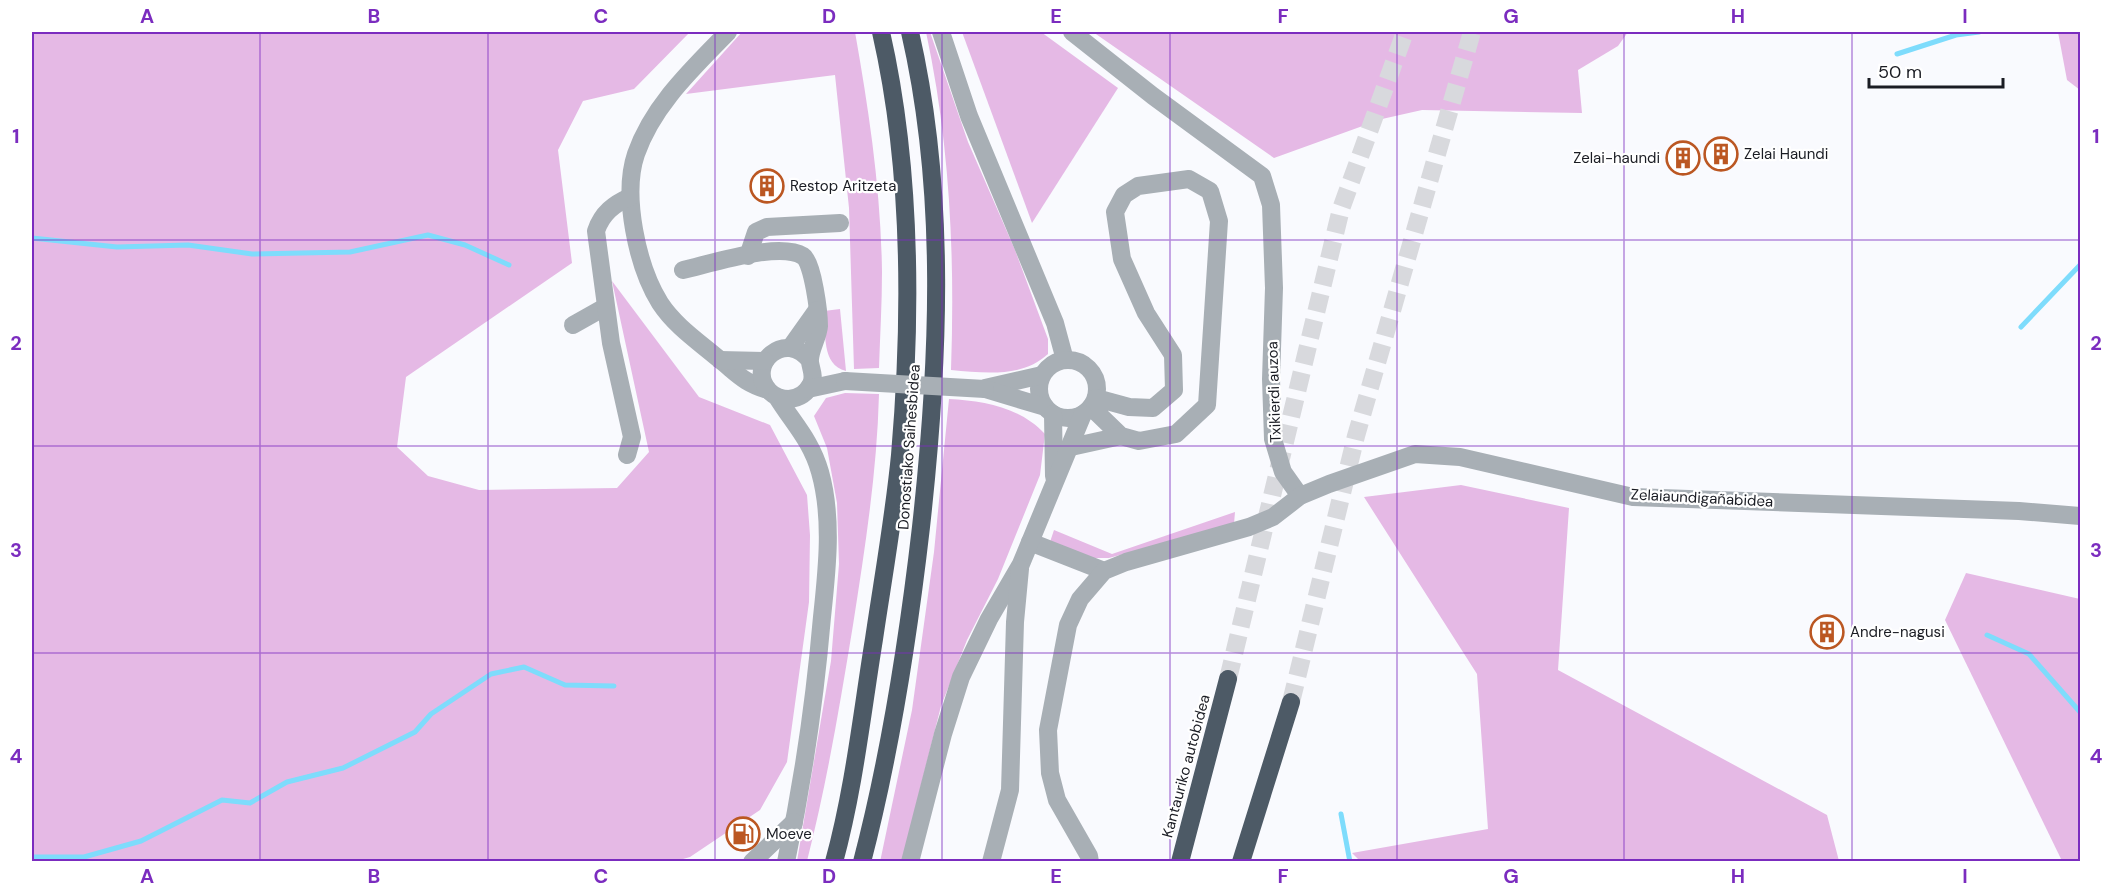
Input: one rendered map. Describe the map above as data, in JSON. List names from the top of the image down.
{
  "streets": {
    "highway": ["Donostiako Saihesbidea", "Kantauriko autobidea"],
    "street": ["Txikierdi auzoa", "Zelaiaundigañabidea"]
  },
  "crossings": [
    ["Txikierdi auzoa", "Zelaiaundigañabidea"]
  ],
  "places": {
    "building": [
      "Zelai Haundi",
      "Zelai-haundi",
      "Restop Aritzeta",
      "Andre-nagusi"
    ],
    "fuel station": ["Moeve"]
  },
  "scale_bar": "50 m",
  "grid": {
    "columns": [
      "A",
      "B",
      "C",
      "D",
      "E",
      "F",
      "G",
      "H",
      "I"
    ],
    "rows": [
      "1",
      "2",
      "3",
      "4"
    ]
  }
}
